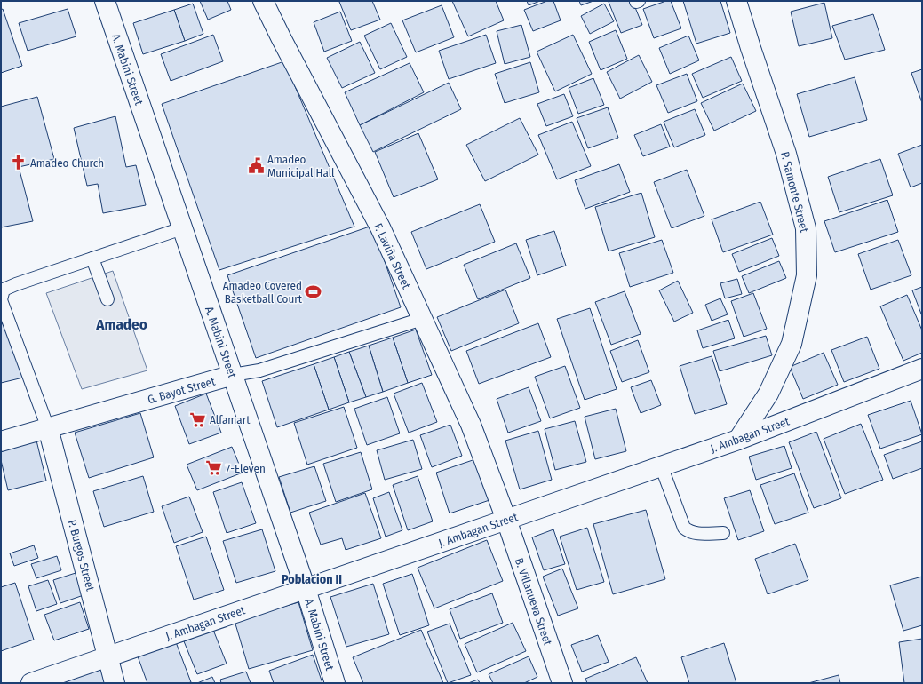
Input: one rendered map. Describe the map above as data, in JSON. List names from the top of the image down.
{
  "streets": {
    "street": [
      "A. Mabini Street",
      "P. Samonte Street",
      "F. Laviña Street",
      "G. Bayot Street",
      "J. Ambagan Street",
      "P. Burgos Street",
      "B. Villanueva Street"
    ]
  },
  "crossings": [
    ["A. Mabini Street", "G. Bayot Street"],
    ["A. Mabini Street", "J. Ambagan Street"],
    ["P. Samonte Street", "J. Ambagan Street"],
    ["F. Laviña Street", "G. Bayot Street"],
    ["F. Laviña Street", "J. Ambagan Street"],
    ["F. Laviña Street", "B. Villanueva Street"],
    ["G. Bayot Street", "P. Burgos Street"],
    ["J. Ambagan Street", "P. Burgos Street"],
    ["J. Ambagan Street", "B. Villanueva Street"]
  ],
  "districts": ["Amadeo", "Poblacion II"],
  "places": {
    "church": ["Amadeo Church"],
    "public building": ["Amadeo Municipal Hall"],
    "sports": ["Amadeo Covered Basketball Court"],
    "supermarket": ["Alfamart", "7-Eleven"]
  }
}
